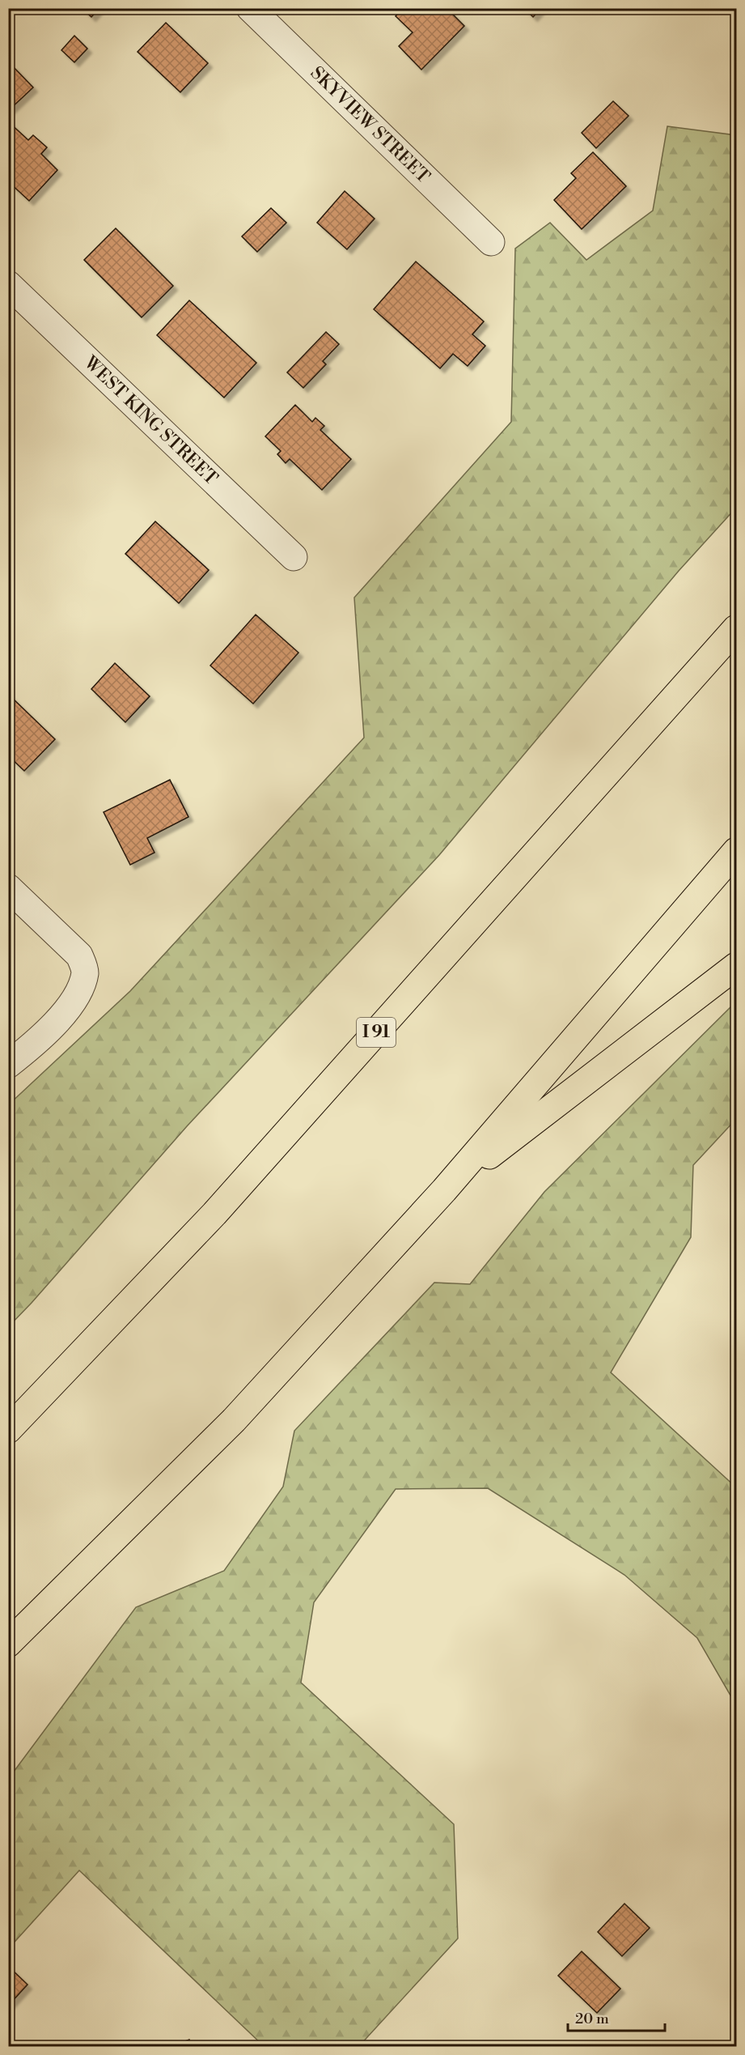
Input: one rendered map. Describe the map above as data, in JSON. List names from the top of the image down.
{
  "streets": {
    "highway": ["I 91"],
    "street": ["SKYVIEW STREET", "WEST KING STREET"]
  },
  "scale_bar": "20 m"
}
